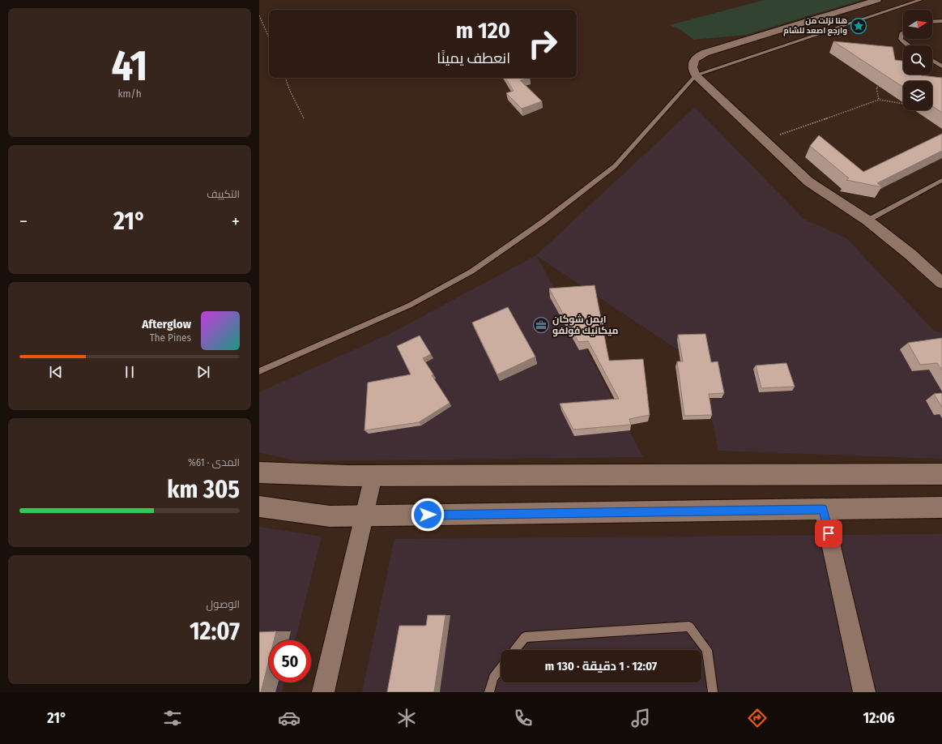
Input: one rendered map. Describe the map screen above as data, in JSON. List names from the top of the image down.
{
  "places": {
    "place": ["هنا نزلت من وارجع اصعد للشام"],
    "office": ["ايمن شوكان ميكانيك فولفو"]
  },
  "north": "right",
  "page": {
    "tile": [
      ["41", "km/h"],
      "التكييف",
      ["المدى · 61%", "305 km"],
      ["الوصول", "12:07"]
    ],
    "turn": ["120 m", "انعطف يمينًا"],
    "heat": ["−", "21°", "+"],
    "song": ["Afterglow", "The Pines"],
    "limit": "50",
    "trip": "12:07 · 1 دقيقة · 130 m",
    "tabs": ["12:06", "21°"]
  }
}
